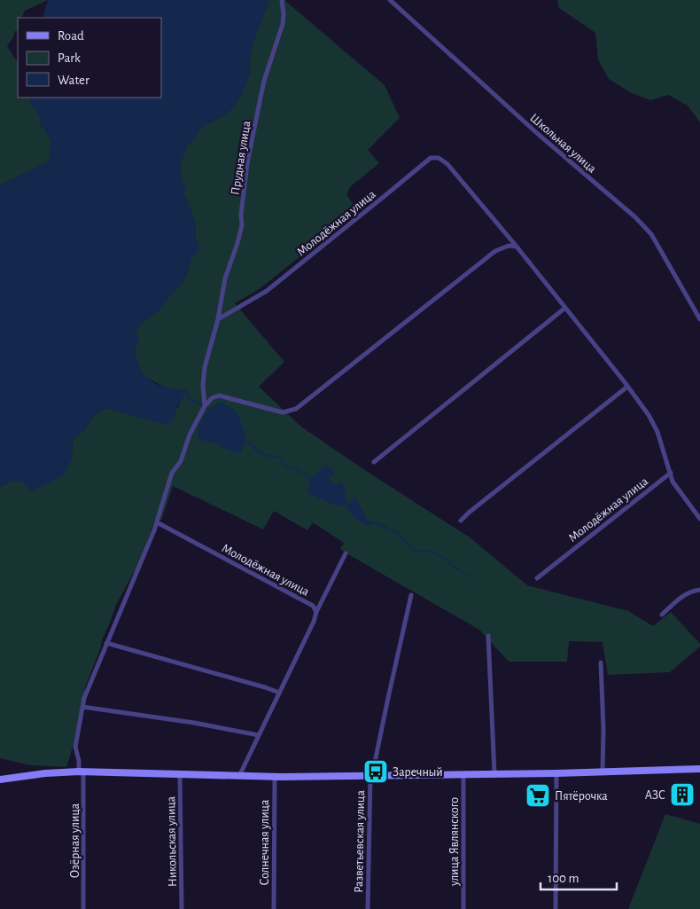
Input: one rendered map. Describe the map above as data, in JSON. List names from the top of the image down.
{
  "streets": {
    "street": [
      "Школьная улица",
      "Прудная улица",
      "Молодёжная улица",
      "Озёрная улица",
      "Никольская улица",
      "Разветьевская улица",
      "улица Являнского",
      "Солнечная улица"
    ]
  },
  "crossings": [
    ["Прудная улица", "Молодёжная улица"]
  ],
  "places": {
    "bus stop": ["Заречный"],
    "building": ["АЗС"],
    "supermarket": ["Пятёрочка"]
  },
  "legend": ["Road", "Park", "Water"],
  "scale_bar": "100 m"
}
